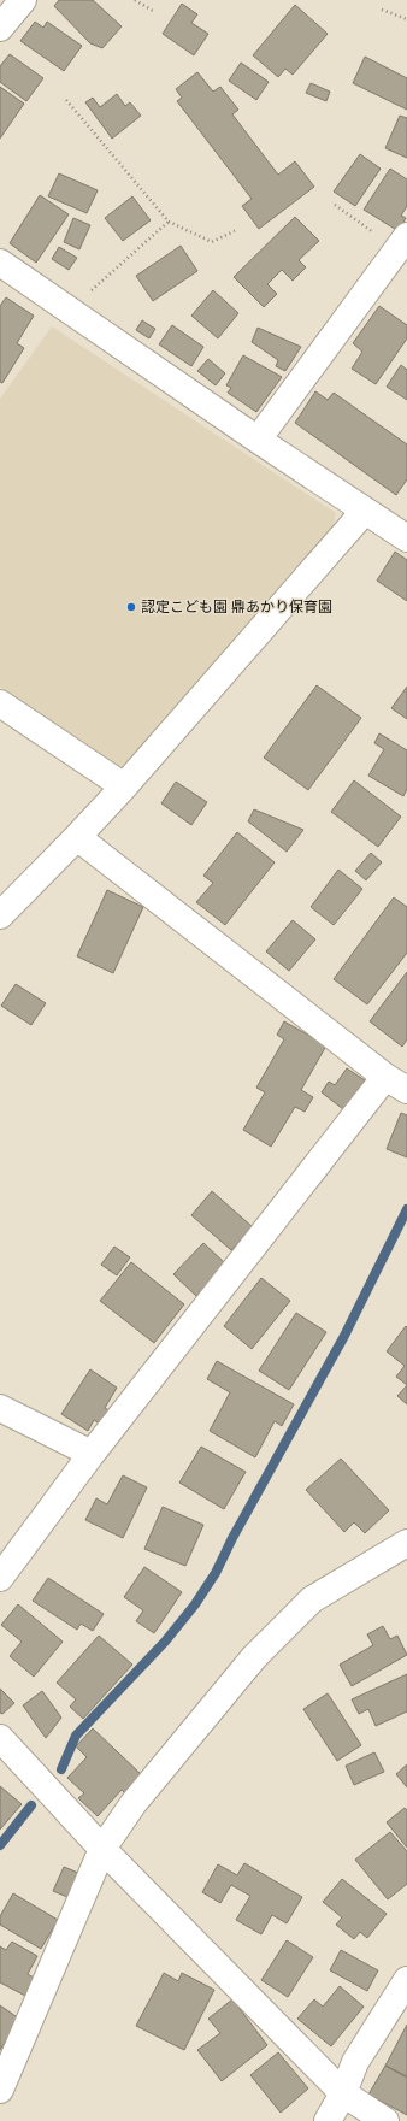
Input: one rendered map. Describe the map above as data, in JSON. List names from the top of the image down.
{
  "places": ["認定こども園 鼎あかり保育園"]
}
